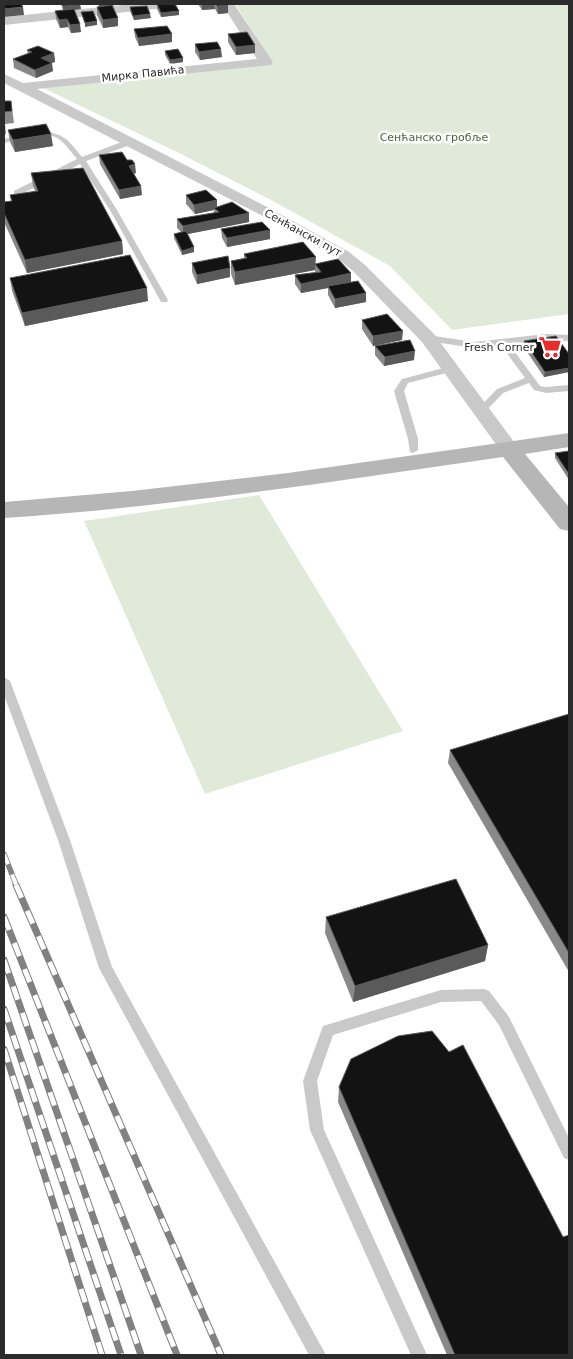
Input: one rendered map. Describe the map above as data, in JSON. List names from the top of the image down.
{
  "streets": {
    "main road": ["Сенћански пут"],
    "street": ["Мирка Павића"]
  },
  "crossings": [
    ["Мирка Павића", "Сенћански пут"]
  ],
  "parks": ["Сенћанско гробље"],
  "places": {
    "supermarket": ["Fresh Corner"]
  }
}
